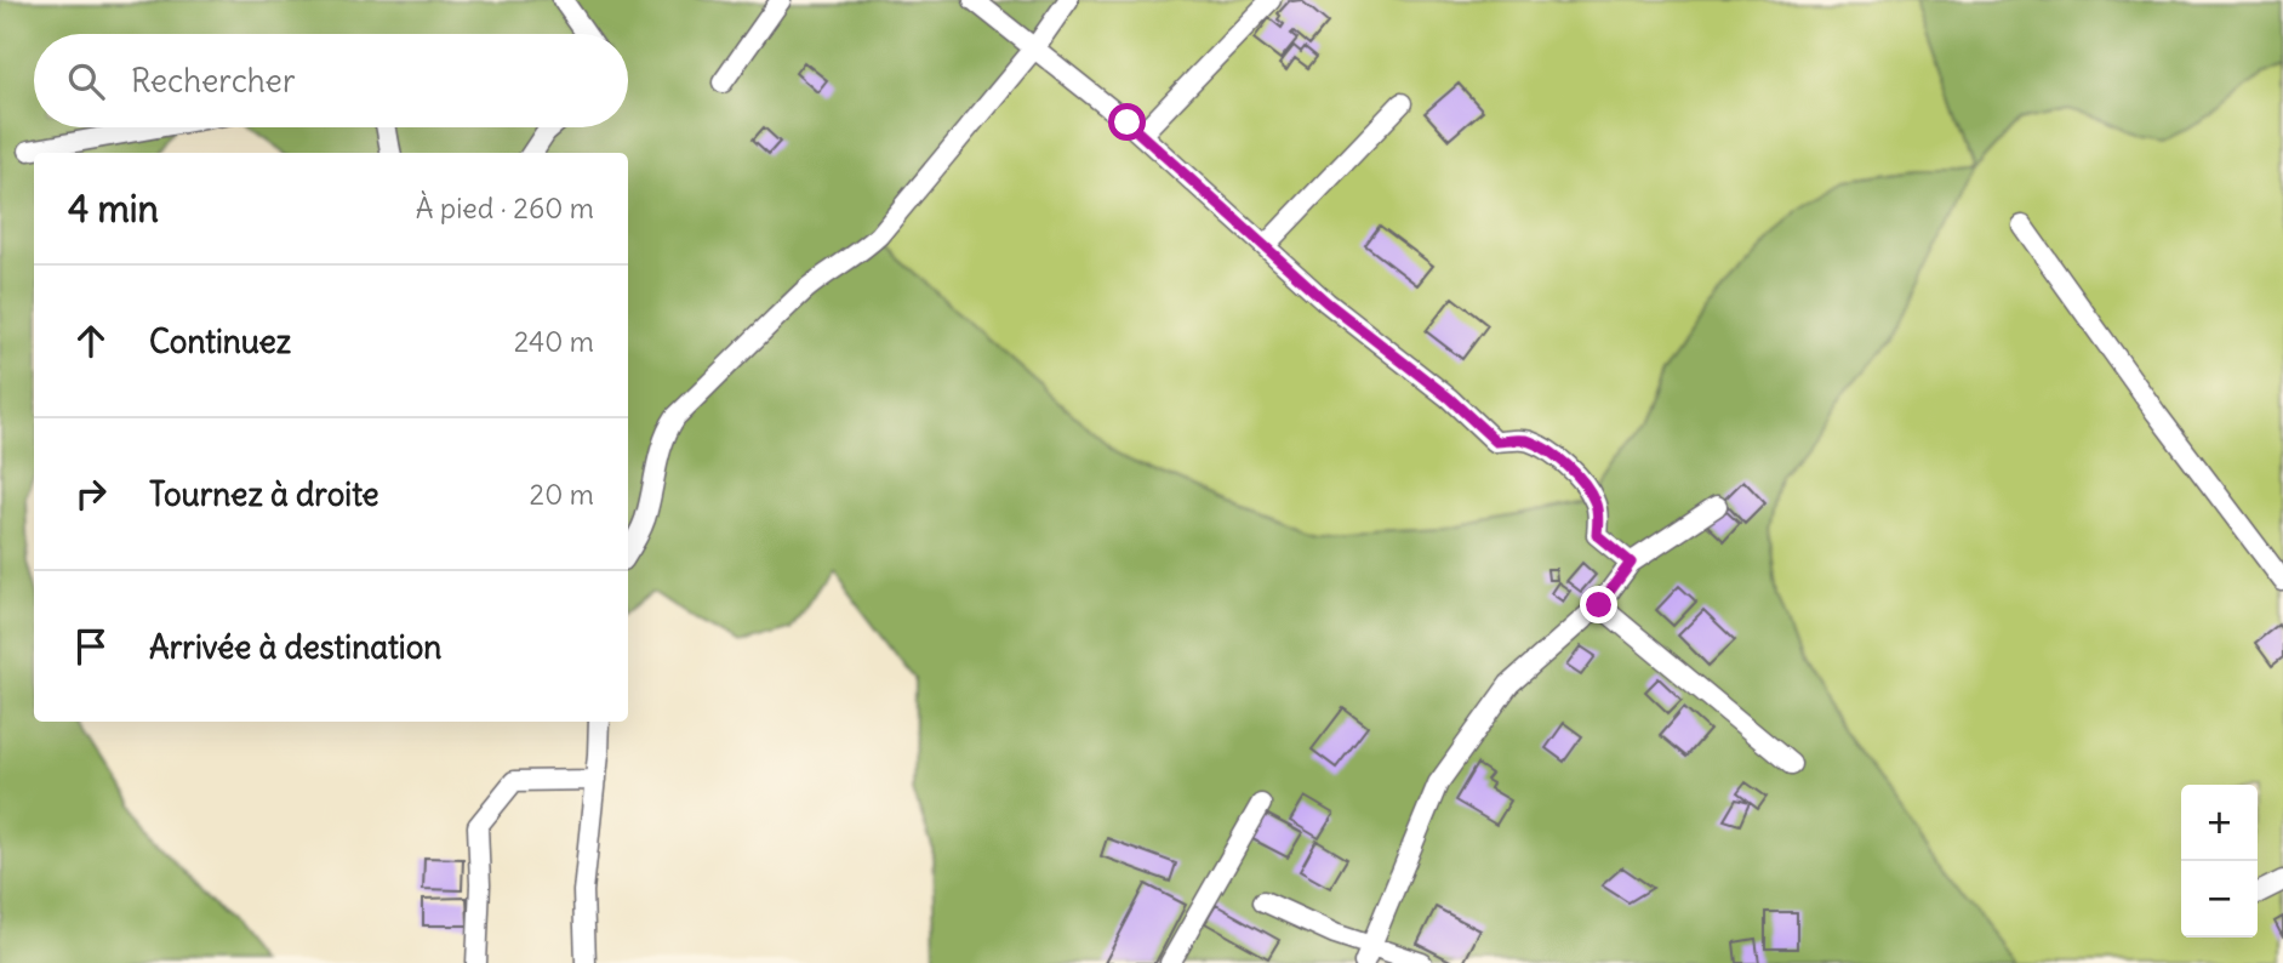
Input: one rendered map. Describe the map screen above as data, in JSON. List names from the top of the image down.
{
  "page": {
    "search": "Rechercher",
    "heading": ["4 min", "À pied · 260 m"],
    "list": [
      ["Continuez", "240 m"],
      ["Tournez à droite", "20 m"],
      "Arrivée à destination"
    ],
    "map_buttons": ["+", "−"]
  }
}
